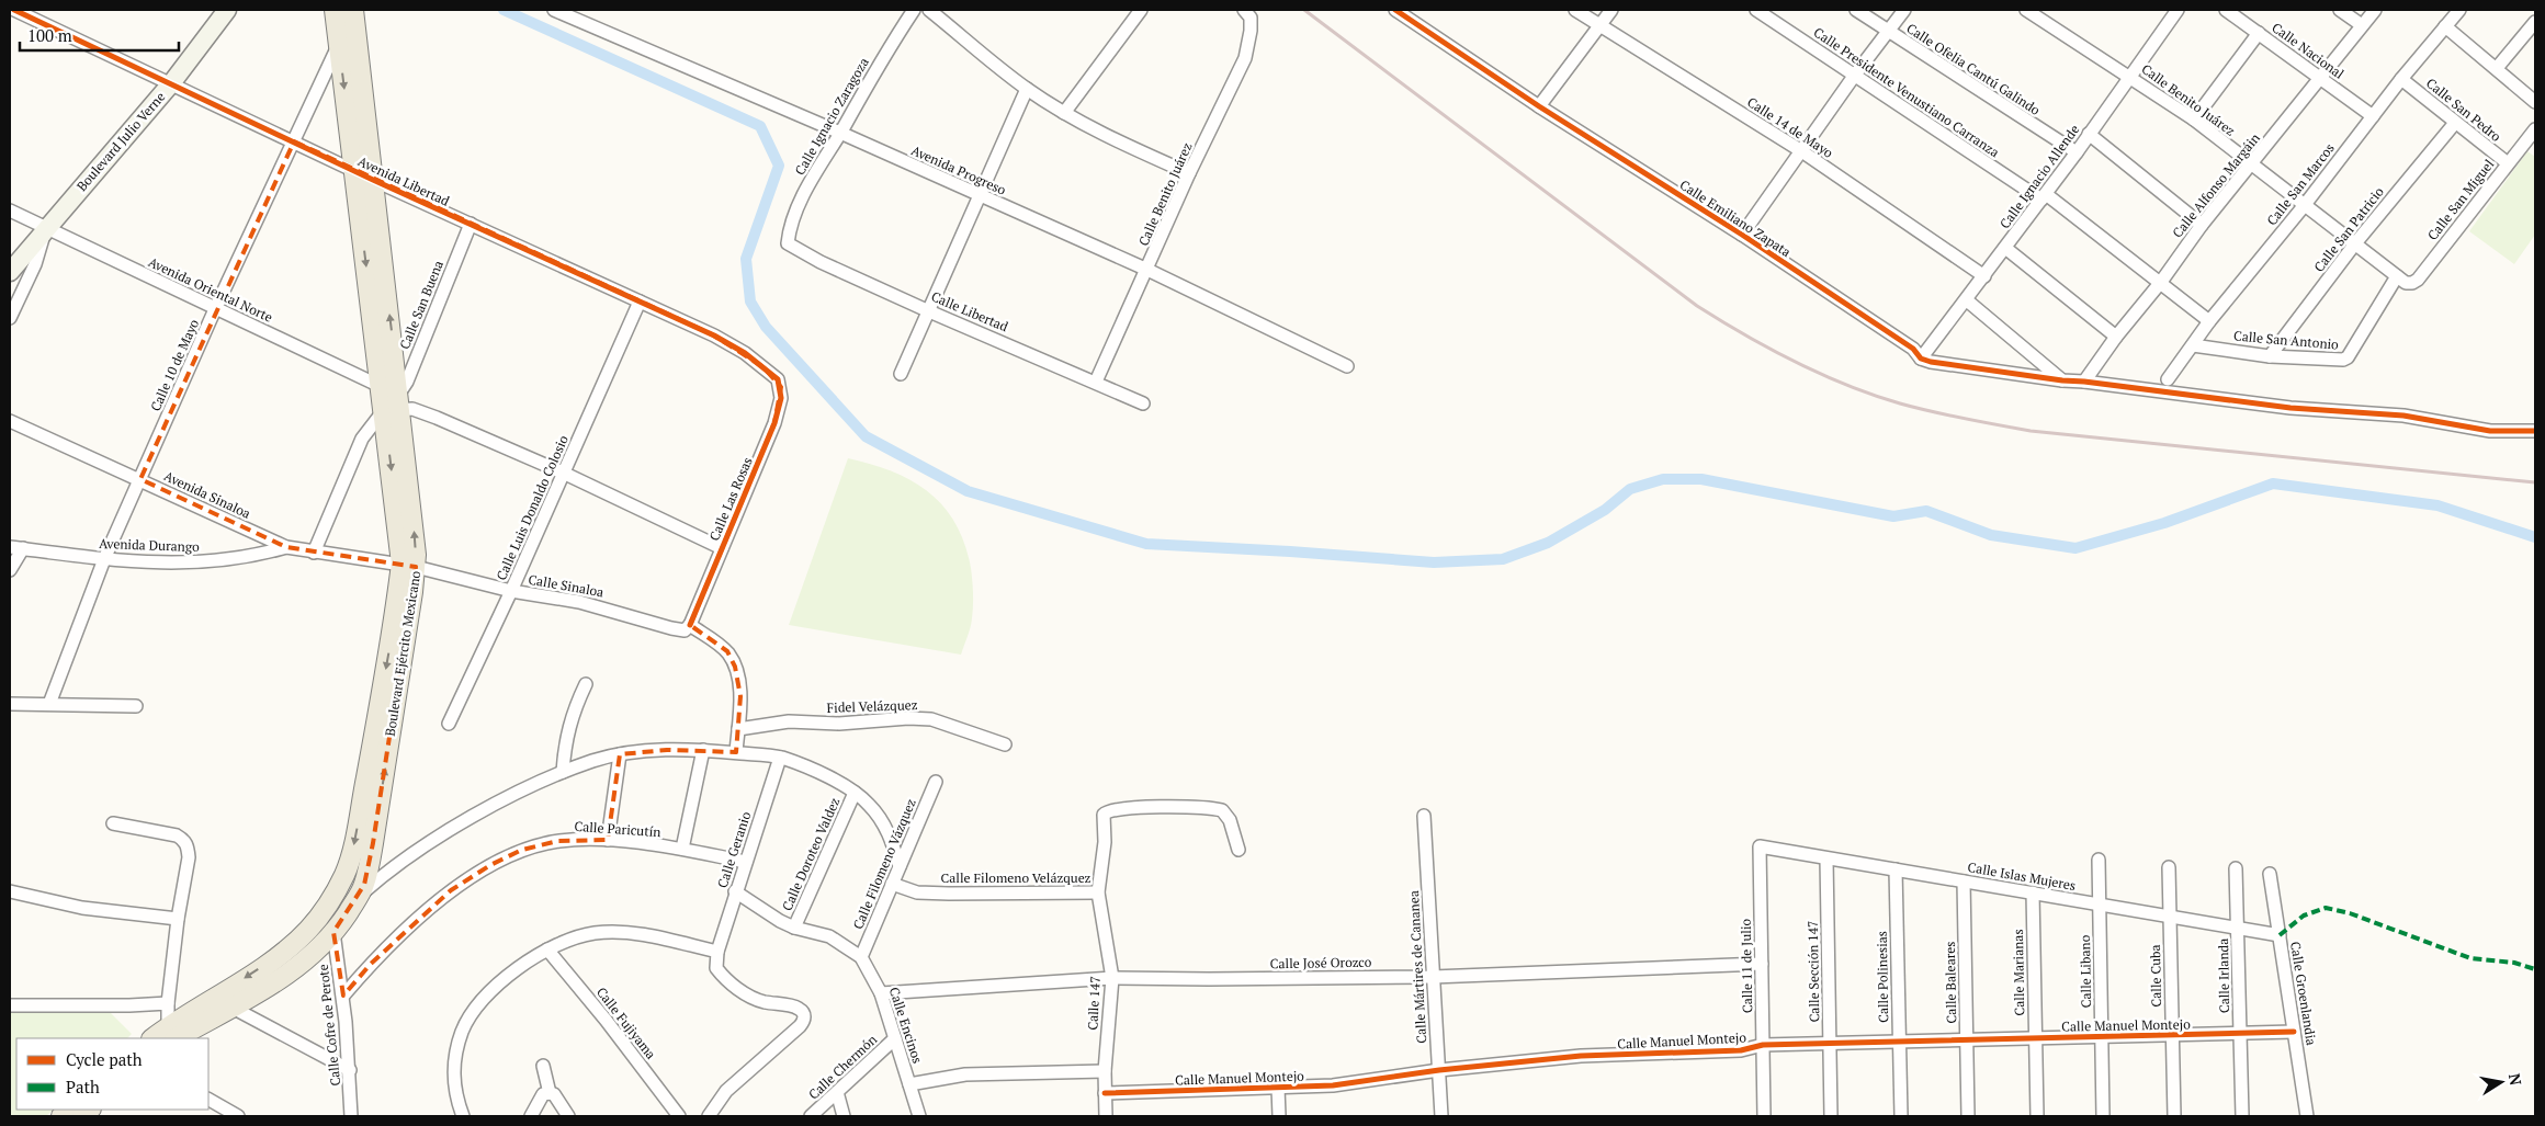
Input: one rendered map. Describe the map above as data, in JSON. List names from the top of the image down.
{
  "streets": {
    "main road": ["Boulevard Ejército Mexicano"],
    "street": [
      "Calle Nacional",
      "Calle Ofelia Cantú Galindo",
      "Calle Presidente Venustiano Carranza",
      "Calle Benito Juárez",
      "Calle San Pedro",
      "Calle Ignacio Zaragoza",
      "Calle 14 de Mayo",
      "Boulevard Julio Verne",
      "Avenida Progreso",
      "Calle Ignacio Allende",
      "Avenida Libertad",
      "Calle San Marcos",
      "Calle Alfonso Margáin",
      "Calle San Miguel",
      "Calle Emiliano Zapata",
      "Calle San Patricio",
      "Avenida Oriental Norte",
      "Calle San Buena",
      "Calle Libertad",
      "Calle San Antonio",
      "Calle 10 de Mayo",
      "Avenida Sinaloa",
      "Calle Las Rosas",
      "Calle Luis Donaldo Colosio",
      "Avenida Durango",
      "Calle Sinaloa",
      "Fidel Velázquez",
      "Calle Paricutín",
      "Calle Geranio",
      "Calle Doroteo Valdez",
      "Calle Filomeno Vázquez",
      "Calle Islas Mujeres",
      "Calle Filomeno Velázquez",
      "Calle José Orozco",
      "Calle 11 de Julio",
      "Calle Mártires de Cananea",
      "Calle Sección 147",
      "Calle Libano",
      "Calle Marianas",
      "Calle Cuba",
      "Calle Irlanda",
      "Calle Polinesias",
      "Calle Baleares",
      "Calle Groenlandia",
      "Calle 147",
      "Calle Fujiyama",
      "Calle Cofre de Perote",
      "Calle Encinos",
      "Calle Manuel Montejo",
      "Calle Chermón"
    ]
  },
  "crossings": [
    ["Calle Nacional", "Calle San Marcos"],
    ["Calle Nacional", "Calle Alfonso Margáin"],
    ["Calle Ofelia Cantú Galindo", "Calle Ignacio Allende"],
    ["Calle Presidente Venustiano Carranza", "Calle Ignacio Allende"],
    ["Calle Presidente Venustiano Carranza", "Calle San Marcos"],
    ["Calle Presidente Venustiano Carranza", "Calle Alfonso Margáin"],
    ["Calle Benito Juárez", "Avenida Progreso"],
    ["Calle Benito Juárez", "Calle Ignacio Allende"],
    ["Calle Benito Juárez", "Calle San Marcos"],
    ["Calle Benito Juárez", "Calle Alfonso Margáin"],
    ["Calle Benito Juárez", "Calle San Miguel"],
    ["Calle Benito Juárez", "Calle San Patricio"],
    ["Calle Benito Juárez", "Calle Libertad"],
    ["Calle Benito Juárez", "Calle San Antonio"],
    ["Calle San Pedro", "Calle San Marcos"],
    ["Calle San Pedro", "Calle San Miguel"],
    ["Calle San Pedro", "Calle San Patricio"],
    ["Calle Ignacio Zaragoza", "Avenida Progreso"],
    ["Calle Ignacio Zaragoza", "Calle Libertad"],
    ["Calle 14 de Mayo", "Calle Ignacio Allende"],
    ["Boulevard Julio Verne", "Avenida Libertad"],
    ["Boulevard Julio Verne", "Avenida Oriental Norte"],
    ["Calle Ignacio Allende", "Calle Emiliano Zapata"],
    ["Avenida Libertad", "Calle San Buena"],
    ["Avenida Libertad", "Calle 10 de Mayo"],
    ["Avenida Libertad", "Calle Las Rosas"],
    ["Avenida Libertad", "Calle Luis Donaldo Colosio"],
    ["Avenida Libertad", "Boulevard Ejército Mexicano"],
    ["Calle San Marcos", "Calle San Antonio"],
    ["Calle Alfonso Margáin", "Calle Emiliano Zapata"],
    ["Calle San Miguel", "Calle San Antonio"],
    ["Calle San Patricio", "Calle San Antonio"],
    ["Avenida Oriental Norte", "Calle 10 de Mayo"],
    ["Avenida Oriental Norte", "Boulevard Ejército Mexicano"],
    ["Calle San Buena", "Avenida Sinaloa"],
    ["Calle San Buena", "Boulevard Ejército Mexicano"],
    ["Calle 10 de Mayo", "Avenida Sinaloa"],
    ["Calle 10 de Mayo", "Avenida Durango"],
    ["Calle 10 de Mayo", "Boulevard Ejército Mexicano"],
    ["Avenida Sinaloa", "Avenida Durango"],
    ["Avenida Sinaloa", "Calle Sinaloa"],
    ["Avenida Sinaloa", "Boulevard Ejército Mexicano"],
    ["Calle Las Rosas", "Calle Sinaloa"],
    ["Calle Luis Donaldo Colosio", "Calle Sinaloa"],
    ["Calle Sinaloa", "Boulevard Ejército Mexicano"],
    ["Boulevard Ejército Mexicano", "Calle Cofre de Perote"],
    ["Calle Paricutín", "Calle Geranio"],
    ["Calle Paricutín", "Calle Cofre de Perote"],
    ["Calle Geranio", "Calle Encinos"],
    ["Calle Doroteo Valdez", "Calle Encinos"],
    ["Calle Filomeno Vázquez", "Calle Filomeno Velázquez"],
    ["Calle Filomeno Vázquez", "Calle Encinos"],
    ["Calle Islas Mujeres", "Calle 11 de Julio"],
    ["Calle Islas Mujeres", "Calle Sección 147"],
    ["Calle Islas Mujeres", "Calle Libano"],
    ["Calle Islas Mujeres", "Calle Marianas"],
    ["Calle Islas Mujeres", "Calle Cuba"],
    ["Calle Islas Mujeres", "Calle Irlanda"],
    ["Calle Islas Mujeres", "Calle Polinesias"],
    ["Calle Islas Mujeres", "Calle Baleares"],
    ["Calle Islas Mujeres", "Calle Groenlandia"],
    ["Calle Filomeno Velázquez", "Calle 147"],
    ["Calle José Orozco", "Calle 11 de Julio"],
    ["Calle José Orozco", "Calle Mártires de Cananea"],
    ["Calle José Orozco", "Calle 147"],
    ["Calle José Orozco", "Calle Encinos"],
    ["Calle 11 de Julio", "Calle Manuel Montejo"],
    ["Calle Mártires de Cananea", "Calle Manuel Montejo"],
    ["Calle Sección 147", "Calle Manuel Montejo"],
    ["Calle Libano", "Calle Manuel Montejo"],
    ["Calle Marianas", "Calle Manuel Montejo"],
    ["Calle Cuba", "Calle Manuel Montejo"],
    ["Calle Irlanda", "Calle Manuel Montejo"],
    ["Calle Polinesias", "Calle Manuel Montejo"],
    ["Calle Baleares", "Calle Manuel Montejo"],
    ["Calle Groenlandia", "Calle Manuel Montejo"],
    ["Calle 147", "Calle Manuel Montejo"],
    ["Calle Encinos", "Calle Chermón"]
  ],
  "legend": ["Cycle path", "Path"],
  "scale_bar": "100 m",
  "north": "right"
}
